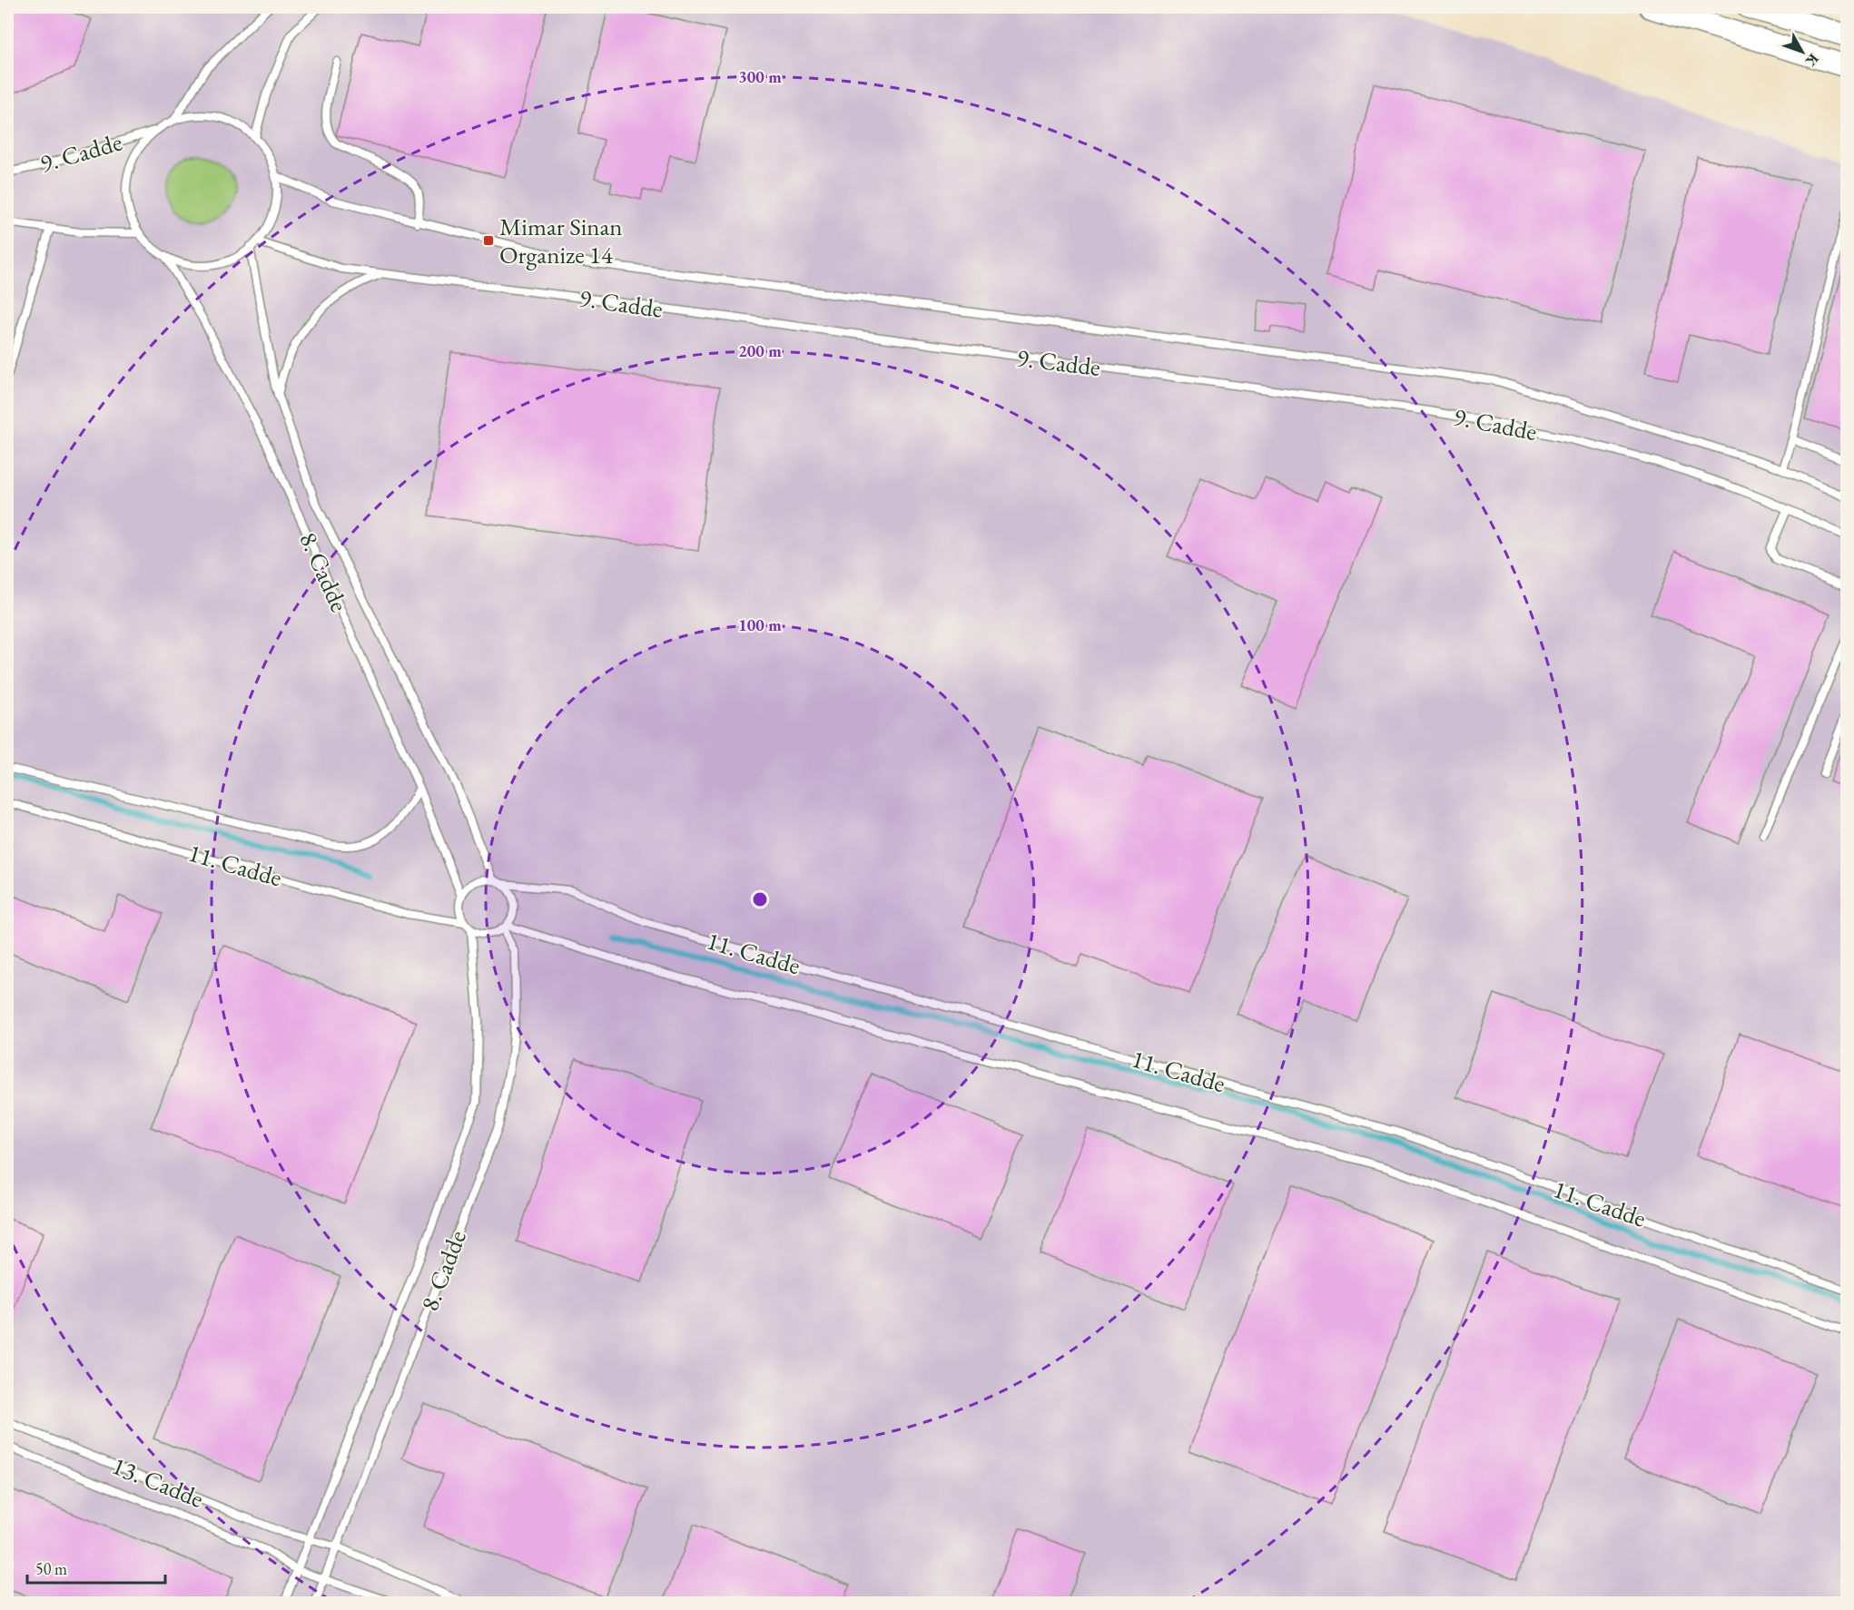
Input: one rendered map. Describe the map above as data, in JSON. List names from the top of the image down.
{
  "streets": {
    "lane": [
      "9. Cadde",
      "8. Cadde",
      "11. Cadde",
      "13. Cadde"
    ]
  },
  "crossings": [
    ["9. Cadde", "8. Cadde"],
    ["8. Cadde", "11. Cadde"],
    ["8. Cadde", "13. Cadde"]
  ],
  "places": {
    "transit": ["Mimar Sinan Organize 14"]
  },
  "scale_bar": "50 m",
  "north": "bottom right",
  "rings": ["300 m", "200 m", "100 m"]
}
